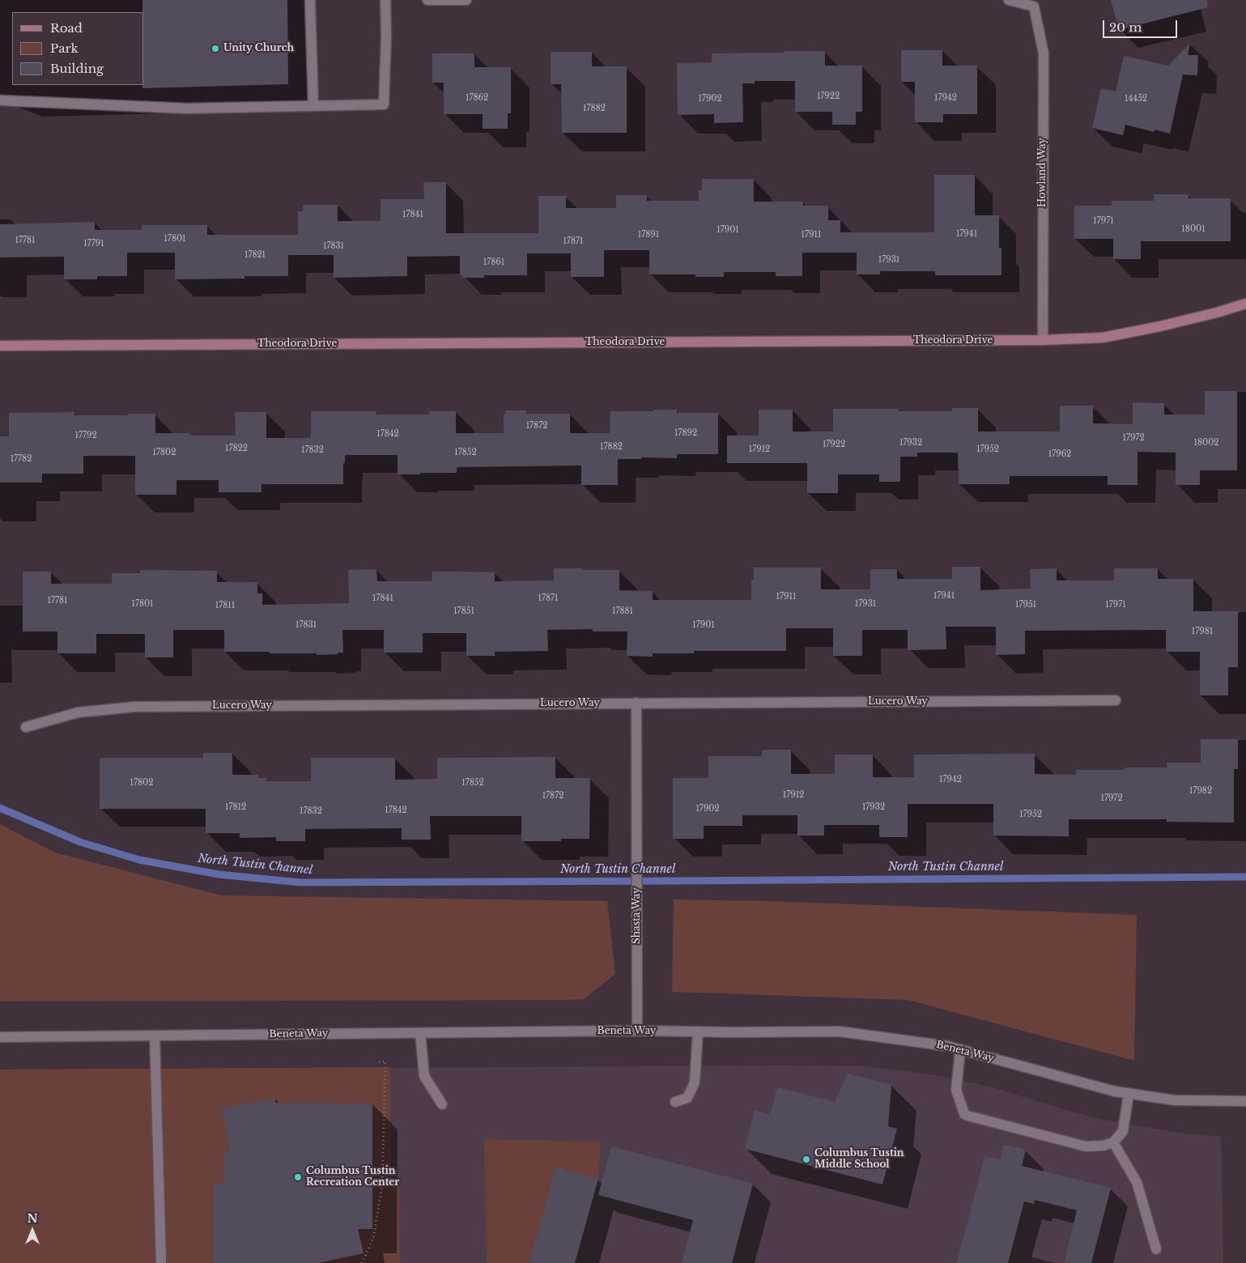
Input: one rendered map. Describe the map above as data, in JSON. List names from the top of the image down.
{
  "streets": {
    "street": [
      "Howland Way",
      "Theodora Drive",
      "Lucero Way",
      "Shasta Way",
      "Beneta Way"
    ]
  },
  "crossings": [
    ["Howland Way", "Theodora Drive"],
    ["Lucero Way", "Shasta Way"],
    ["Shasta Way", "Beneta Way"]
  ],
  "water": ["North Tustin Channel"],
  "places": ["Unity Church", "Columbus Tustin Middle School", "Columbus Tustin Recreation Center"],
  "house_numbers": [
    "17922",
    "17862",
    "17942",
    "17902",
    "14452",
    "17882",
    "17841",
    "17971",
    "18001",
    "17901",
    "17941",
    "17891",
    "17911",
    "17801",
    "17781",
    "17871",
    "17791",
    "17831",
    "17821",
    "17931",
    "17861",
    "17872",
    "17892",
    "17842",
    "17792",
    "17972",
    "17932",
    "18002",
    "17922",
    "17882",
    "17822",
    "17912",
    "17952",
    "17832",
    "17802",
    "17852",
    "17962",
    "17782",
    "17941",
    "17911",
    "17841",
    "17871",
    "17781",
    "17801",
    "17931",
    "17951",
    "17971",
    "17811",
    "17851",
    "17881",
    "17831",
    "17901",
    "17981",
    "17942",
    "17802",
    "17852",
    "17982",
    "17912",
    "17872",
    "17972",
    "17812",
    "17932",
    "17902",
    "17842",
    "17832",
    "17952"
  ],
  "legend": ["Road", "Park", "Building"],
  "scale_bar": "20 m",
  "north": "top"
}
